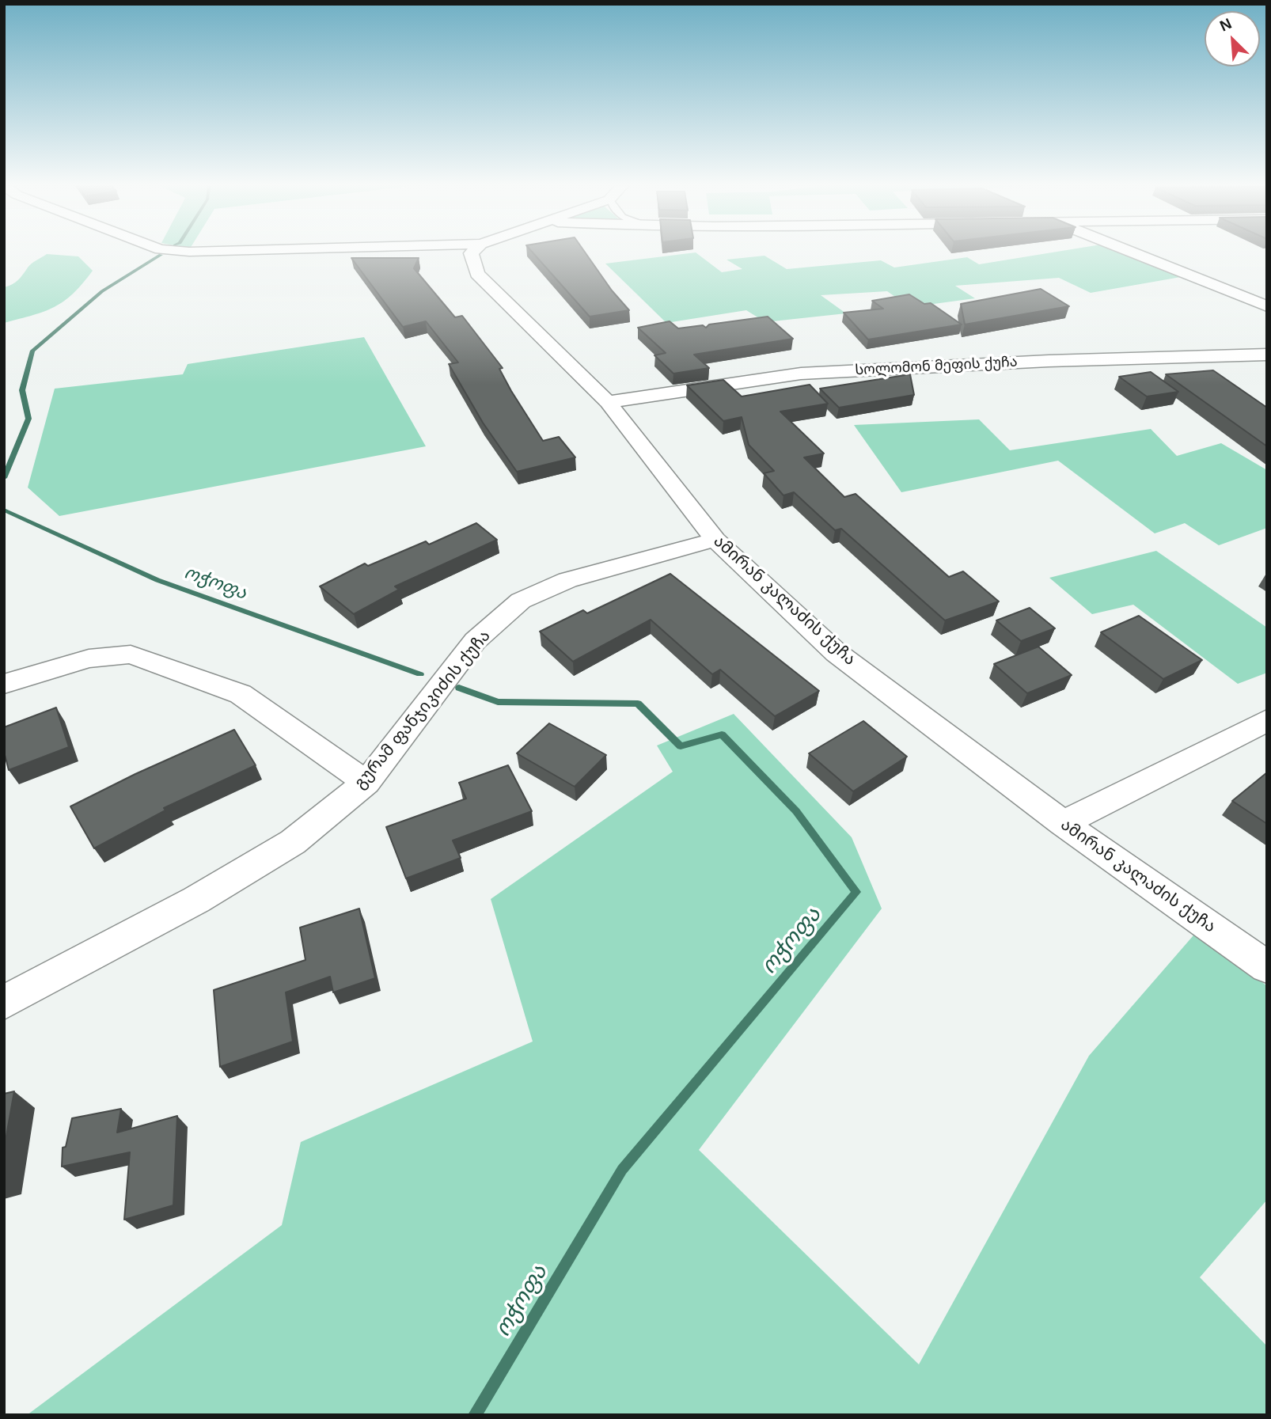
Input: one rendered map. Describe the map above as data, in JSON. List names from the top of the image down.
{
  "streets": {
    "street": ["სოლომონ მეფის ქუჩა", "ამირან კალაძის ქუჩა", "გურამ ფანჯიკიძის ქუჩა"]
  },
  "crossings": [
    ["სოლომონ მეფის ქუჩა", "ამირან კალაძის ქუჩა"],
    ["ამირან კალაძის ქუჩა", "გურამ ფანჯიკიძის ქუჩა"]
  ],
  "water": ["ოჭოფა"],
  "north": "top left"
}
